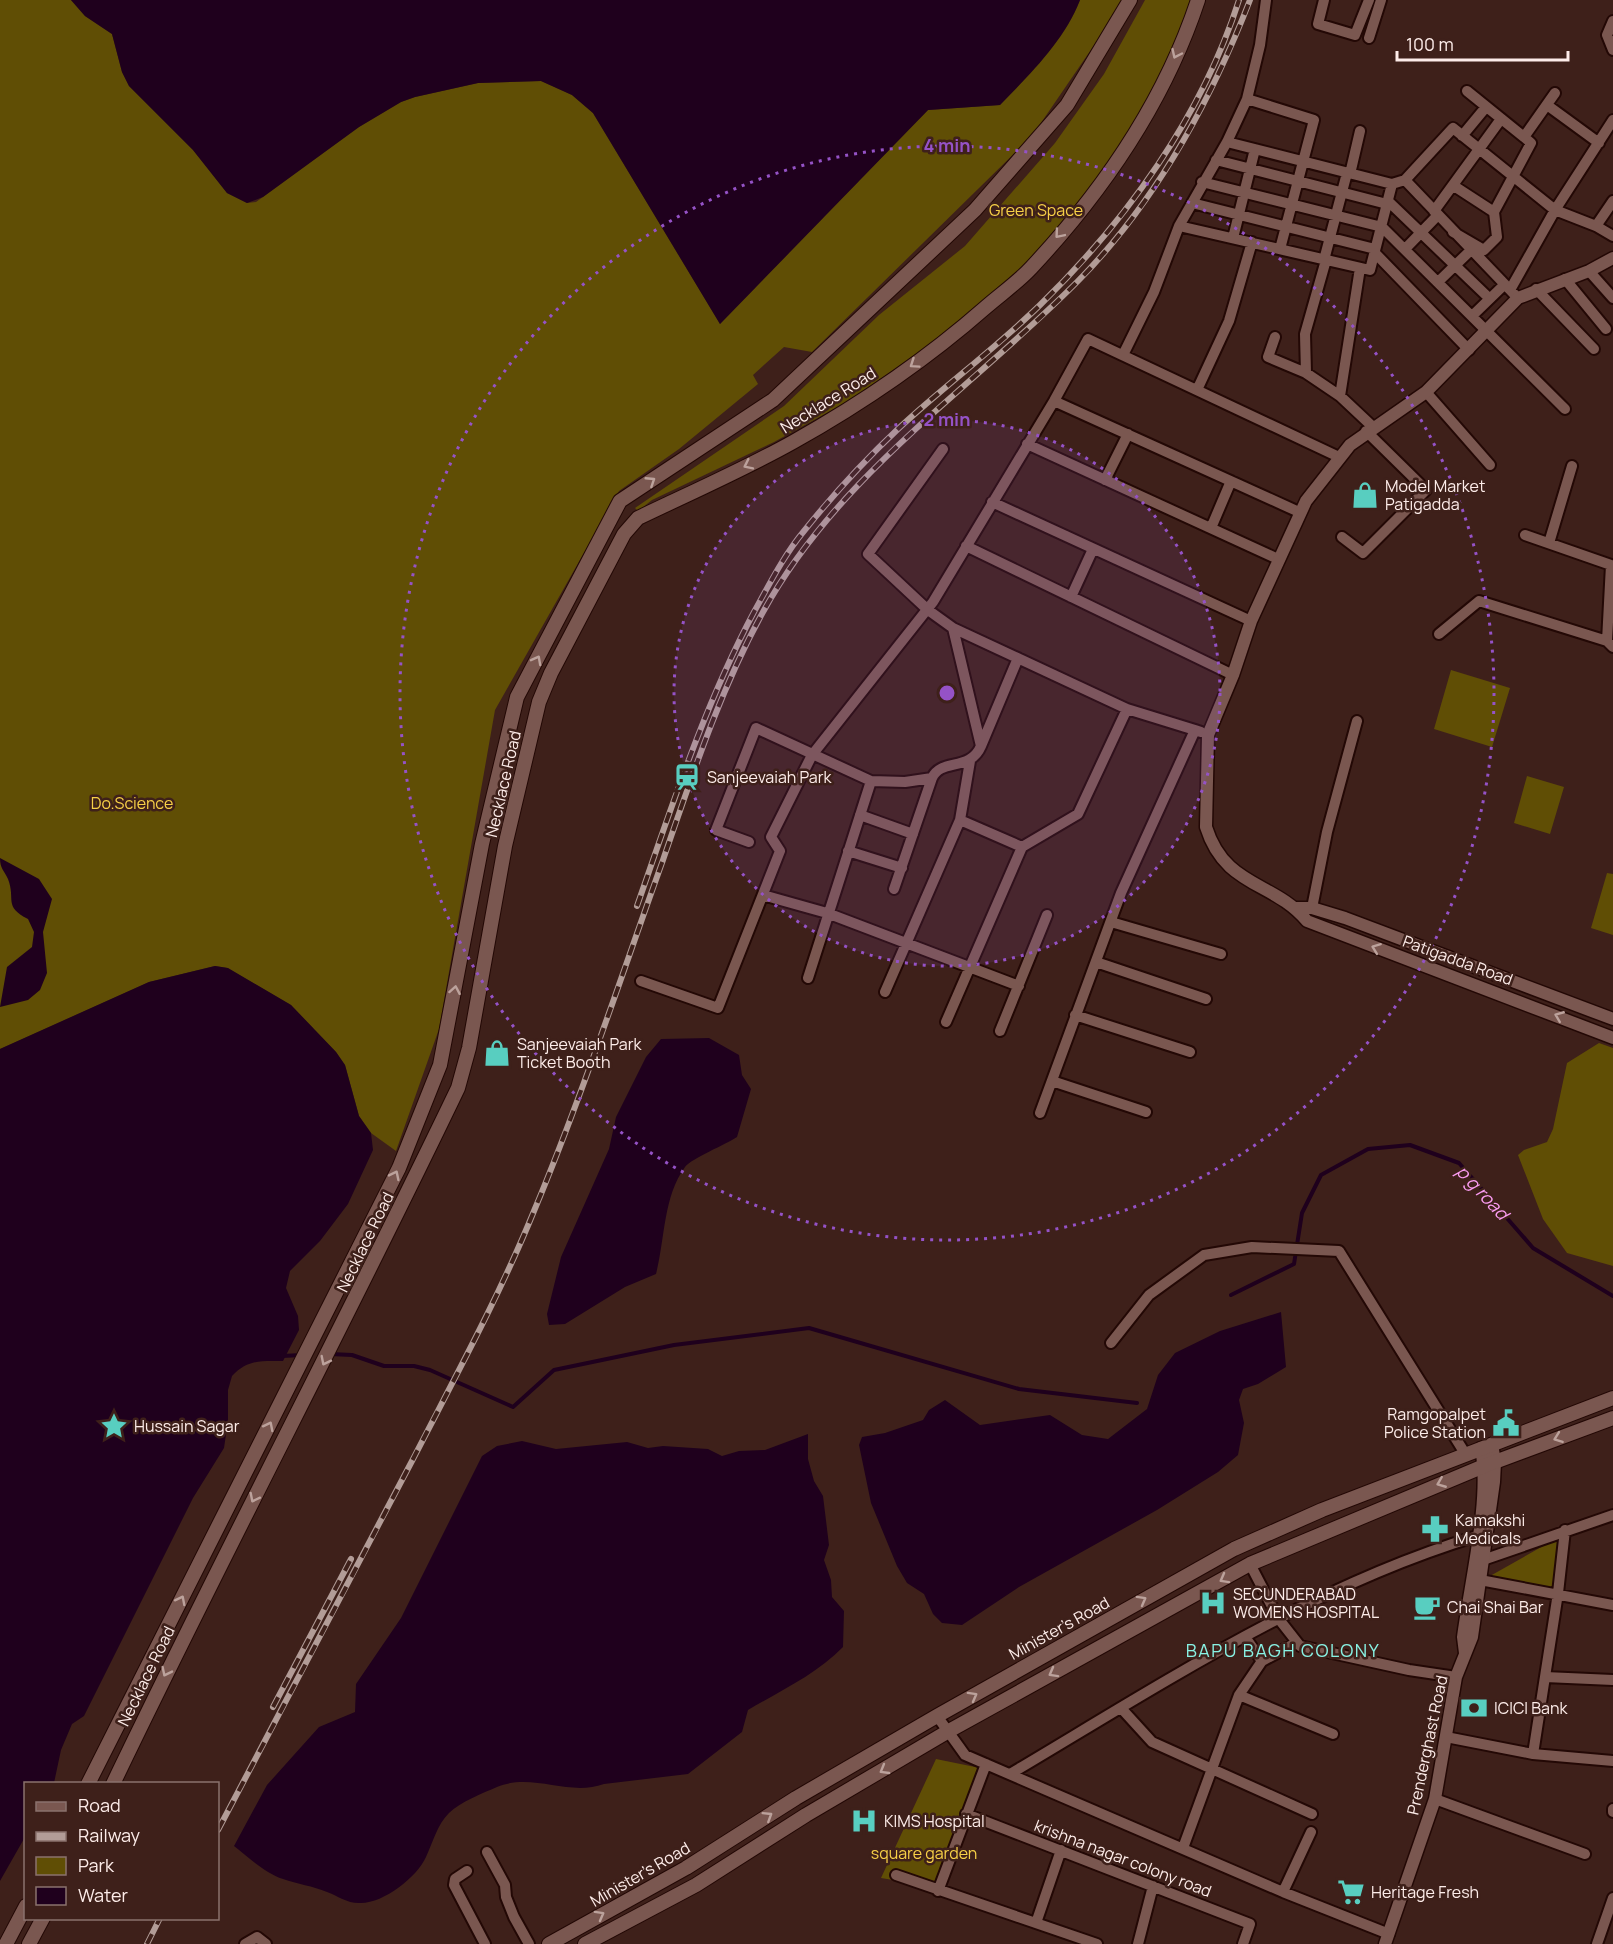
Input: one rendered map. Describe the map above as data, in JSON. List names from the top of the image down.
{
  "streets": {
    "main road": ["Necklace Road", "Minister's Road"],
    "street": ["Patigadda Road", "Prenderghast Road", "krishna nagar colony road"]
  },
  "crossings": [
    ["Minister's Road", "Prenderghast Road"]
  ],
  "districts": ["BAPU BAGH COLONY"],
  "water": ["p g road"],
  "parks": ["Green Space", "Do.Science", "square garden"],
  "places": {
    "shop": ["Model Market Patigadda", "Sanjeevaiah Park Ticket Booth"],
    "station": ["Sanjeevaiah Park"],
    "public building": ["Ramgopalpet Police Station"],
    "place": ["Hussain Sagar"],
    "pharmacy": ["Kamakshi Medicals"],
    "hospital": ["SECUNDERABAD WOMENS HOSPITAL", "KIMS Hospital"],
    "cafe": ["Chai Shai Bar"],
    "bank": ["ICICI Bank"],
    "supermarket": ["Heritage Fresh"]
  },
  "legend": [
    "Road",
    "Railway",
    "Park",
    "Water"
  ],
  "scale_bar": "100 m",
  "rings": ["4 min", "2 min"]
}
